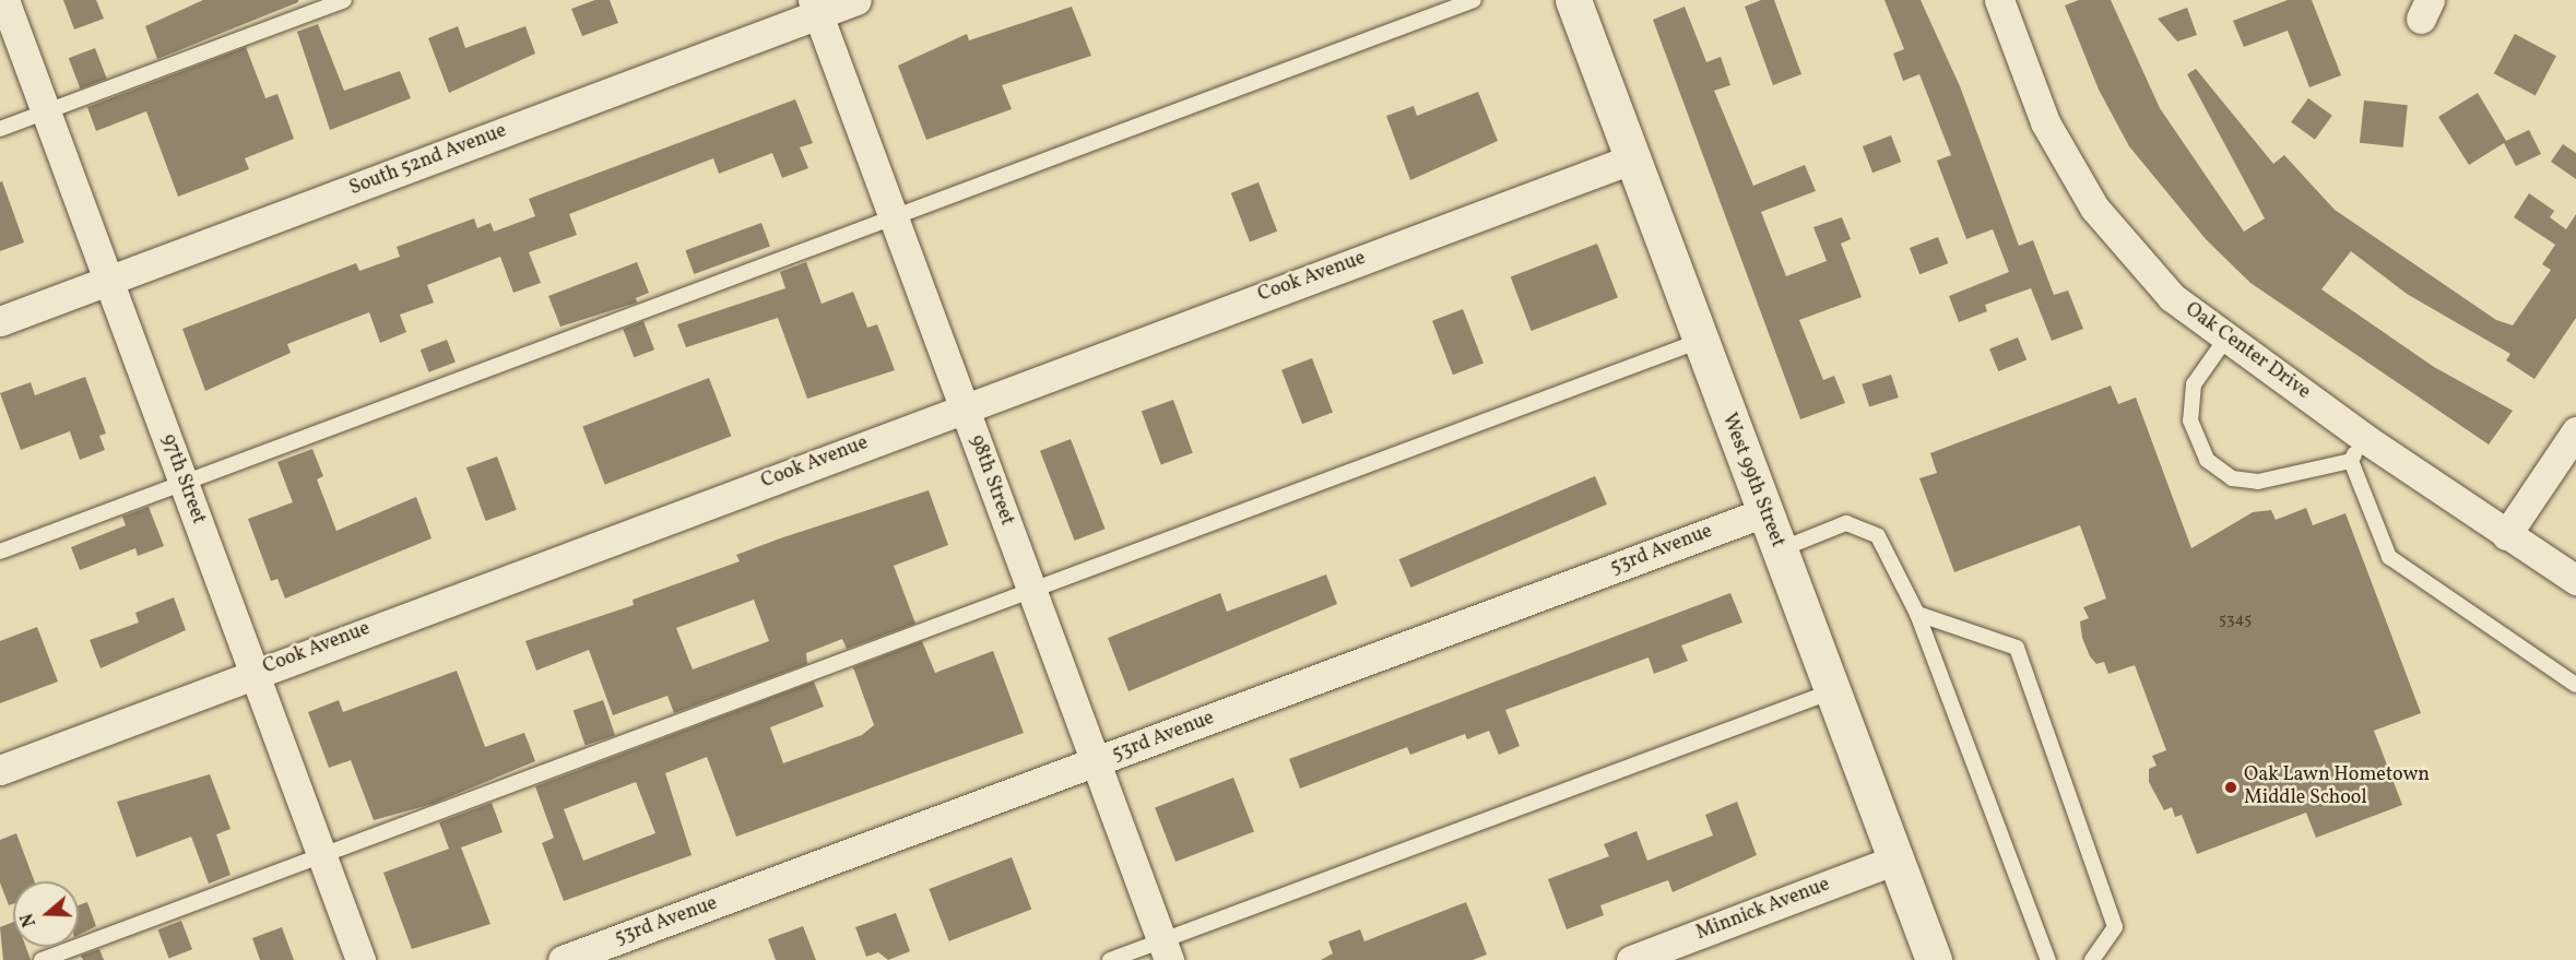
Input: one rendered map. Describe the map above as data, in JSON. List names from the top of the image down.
{
  "streets": {
    "street": [
      "South 52nd Avenue",
      "Cook Avenue",
      "Oak Center Drive",
      "97th Street",
      "98th Street",
      "West 99th Street",
      "53rd Avenue",
      "Minnick Avenue"
    ]
  },
  "crossings": [
    ["South 52nd Avenue", "97th Street"],
    ["South 52nd Avenue", "98th Street"],
    ["Cook Avenue", "97th Street"],
    ["Cook Avenue", "98th Street"],
    ["Cook Avenue", "West 99th Street"],
    ["98th Street", "53rd Avenue"],
    ["West 99th Street", "53rd Avenue"],
    ["West 99th Street", "Minnick Avenue"]
  ],
  "places": ["Oak Lawn Hometown Middle School"],
  "house_numbers": ["5345"],
  "north": "left"
}
